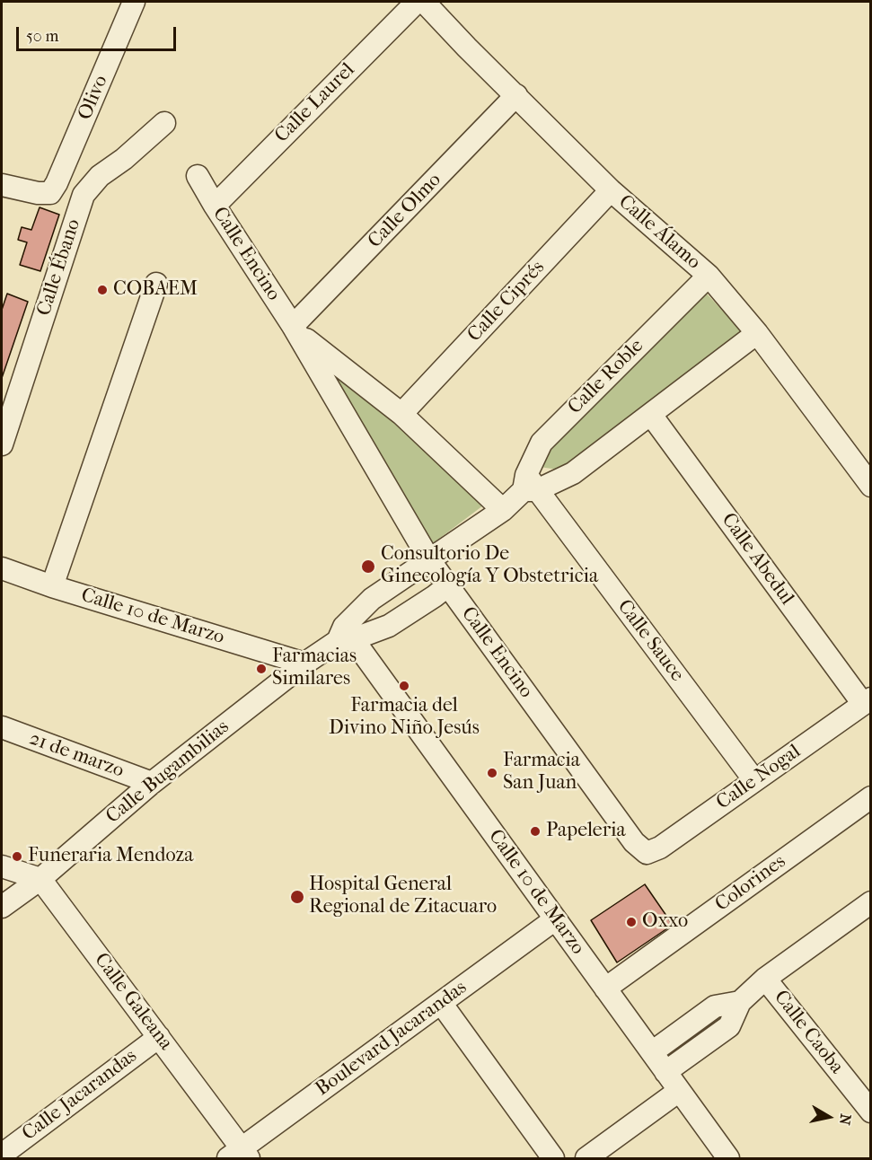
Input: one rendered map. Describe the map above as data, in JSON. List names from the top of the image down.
{
  "streets": {
    "street": [
      "Olivo",
      "Calle Laurel",
      "Calle Olmo",
      "Calle Álamo",
      "Calle Encino",
      "Calle Ébano",
      "Calle Ciprés",
      "Calle Roble",
      "Calle Abedul",
      "Calle 10 de Marzo",
      "Calle Sauce",
      "21 de marzo",
      "Calle Bugambilias",
      "Calle Nogal",
      "Colorines",
      "Calle Galeana",
      "Calle Caoba",
      "Boulevard Jacarandas",
      "Calle Jacarandas"
    ]
  },
  "crossings": [
    ["Calle Laurel", "Calle Encino"],
    ["Calle Olmo", "Calle Álamo"],
    ["Calle Olmo", "Calle Encino"],
    ["Calle Álamo", "Calle Ciprés"],
    ["Calle Álamo", "Calle Roble"],
    ["Calle Encino", "Calle Ciprés"],
    ["Calle Encino", "Calle Roble"],
    ["Calle Encino", "Calle Nogal"],
    ["Calle Roble", "Calle Abedul"],
    ["Calle Roble", "Calle 10 de Marzo"],
    ["Calle Roble", "Calle Sauce"],
    ["Calle Roble", "Calle Bugambilias"],
    ["Calle Abedul", "Calle Nogal"],
    ["Calle 10 de Marzo", "Calle Bugambilias"],
    ["Calle 10 de Marzo", "Colorines"],
    ["Calle 10 de Marzo", "Boulevard Jacarandas"],
    ["Calle Sauce", "Calle Nogal"],
    ["21 de marzo", "Calle Bugambilias"],
    ["Calle Bugambilias", "Calle Galeana"],
    ["Calle Galeana", "Boulevard Jacarandas"],
    ["Calle Galeana", "Calle Jacarandas"]
  ],
  "places": [
    "COBAEM",
    "Consultorio De Ginecología Y Obstetricia",
    "Farmacias Similares",
    "Farmacia del Divino Niño Jesús",
    "Farmacia San Juan",
    "Papeleria",
    "Funeraria Mendoza",
    "Hospital General Regional de Zitacuaro",
    "Oxxo"
  ],
  "scale_bar": "50 m",
  "north": "right"
}
